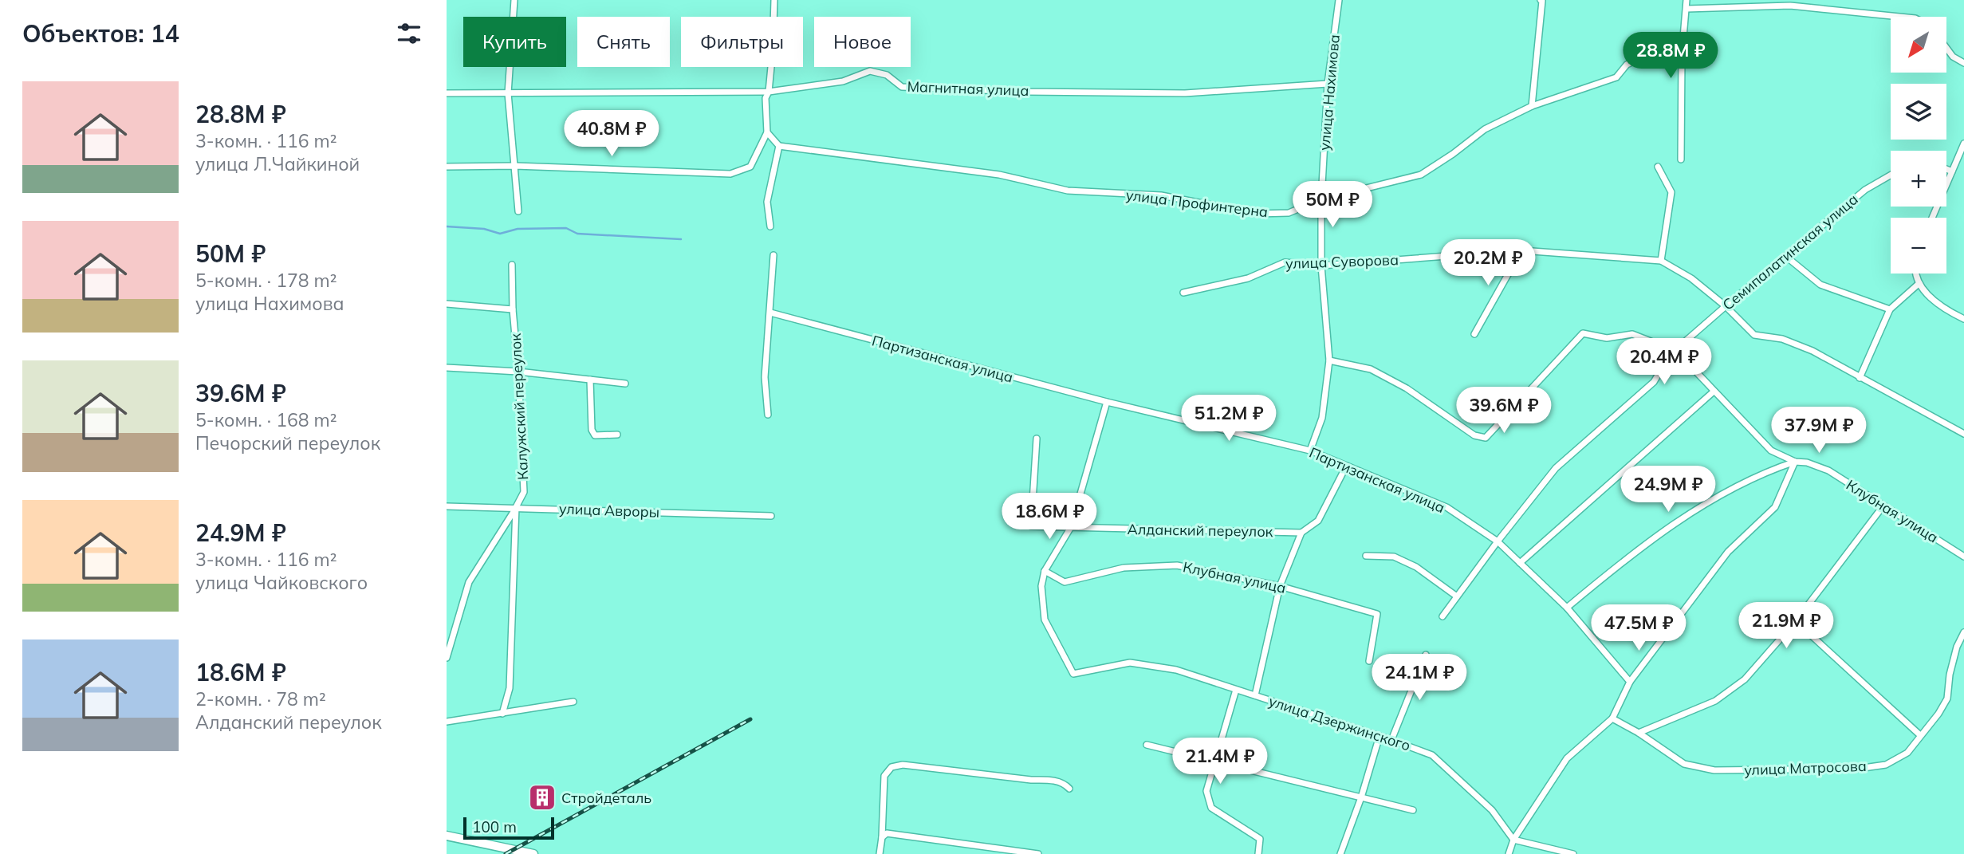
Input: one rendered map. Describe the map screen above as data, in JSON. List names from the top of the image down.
{
  "streets": {
    "street": [
      "Магнитная улица",
      "улица Нахимова",
      "улица Профинтерна",
      "Семипалатинская улица",
      "улица Суворова",
      "Партизанская улица",
      "Калужский переулок",
      "улица Авроры",
      "Клубная улица",
      "Алданский переулок",
      "улица Дзержинского",
      "улица Матросова"
    ]
  },
  "crossings": [
    ["Магнитная улица", "улица Нахимова"],
    ["улица Нахимова", "улица Профинтерна"],
    ["улица Нахимова", "улица Суворова"],
    ["улица Нахимова", "Партизанская улица"],
    ["Семипалатинская улица", "улица Суворова"],
    ["Семипалатинская улица", "Партизанская улица"],
    ["Семипалатинская улица", "Клубная улица"],
    ["Калужский переулок", "улица Авроры"],
    ["Клубная улица", "улица Дзержинского"]
  ],
  "places": {
    "building": ["Стройдеталь"]
  },
  "scale_bar": "100 m",
  "north": "bottom left",
  "page": {
    "heading": "Объектов: 14",
    "map_buttons": ["+", "−"],
    "chip": [
      "Купить",
      "Снять",
      "Фильтры",
      "Новое"
    ],
    "price": [
      "28.8M ₽",
      "40.8M ₽",
      "50M ₽",
      "20.2M ₽",
      "20.4M ₽",
      "39.6M ₽",
      "51.2M ₽",
      "37.9M ₽",
      "24.9M ₽",
      "18.6M ₽",
      "21.9M ₽",
      "47.5M ₽",
      "24.1M ₽",
      "21.4M ₽"
    ],
    "list": [
      {
        "name": "28.8M ₽",
        "note": "3-комн. · 116 m² · улица Л.Чайкиной"
      },
      {
        "name": "50M ₽",
        "note": "5-комн. · 178 m² · улица Нахимова"
      },
      {
        "name": "39.6M ₽",
        "note": "5-комн. · 168 m² · Печорский переулок"
      },
      {
        "name": "24.9M ₽",
        "note": "3-комн. · 116 m² · улица Чайковского"
      },
      {
        "name": "18.6M ₽",
        "note": "2-комн. · 78 m² · Алданский переулок"
      }
    ],
    "scale": "100 m"
  }
}
